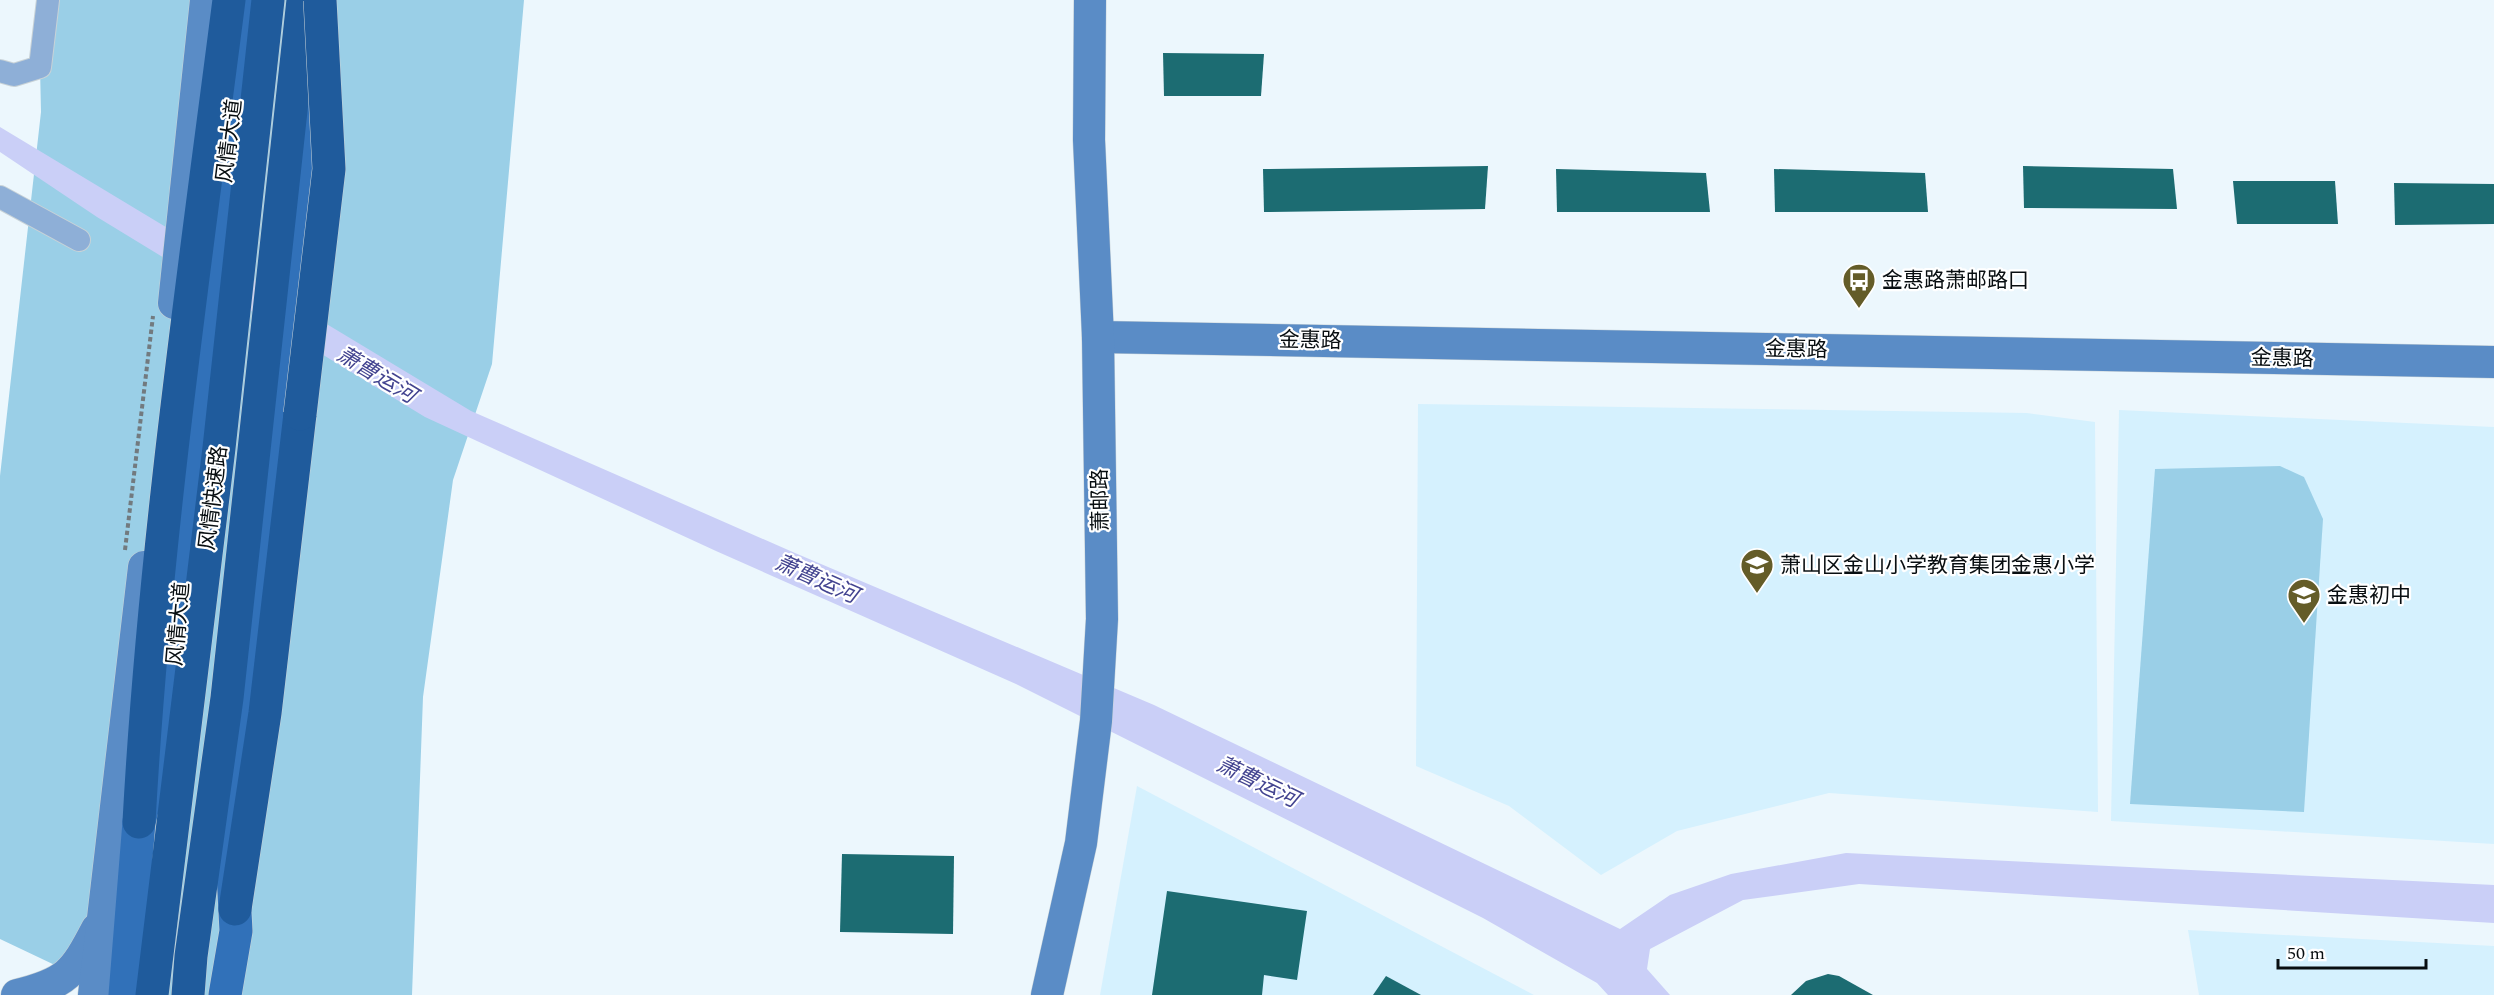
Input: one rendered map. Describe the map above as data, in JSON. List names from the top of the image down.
{
  "streets": {
    "highway": ["风情快速路"],
    "main road": ["风情大道", "金惠路", "萧邮路"]
  },
  "crossings": [
    ["金惠路", "萧邮路"]
  ],
  "water": ["萧曹运河"],
  "places": {
    "bus stop": ["金惠路萧邮路口"],
    "school or university": ["萧山区金山小学教育集团金惠小学", "金惠初中"]
  },
  "scale_bar": "50 m"
}
